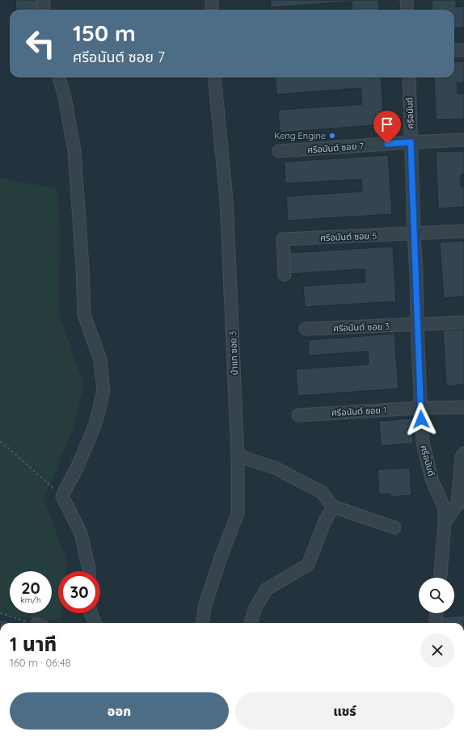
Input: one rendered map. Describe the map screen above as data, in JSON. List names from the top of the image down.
{
  "streets": {
    "street": [
      "ศรีอนันต์",
      "ศรีอนันต์ ซอย 7",
      "ศรีอนันต์ ซอย 5",
      "ศรีอนันต์ ซอย 3",
      "ป่าแก ซอย 3",
      "ศรีอนันต์ ซอย 1"
    ]
  },
  "crossings": [
    ["ศรีอนันต์", "ศรีอนันต์ ซอย 7"],
    ["ศรีอนันต์", "ศรีอนันต์ ซอย 5"],
    ["ศรีอนันต์", "ศรีอนันต์ ซอย 3"],
    ["ศรีอนันต์", "ศรีอนันต์ ซอย 1"]
  ],
  "places": ["Keng Engine"],
  "page": {
    "turn": ["150 m", "ศรีอนันต์ ซอย 7"],
    "speed": "20 km/h",
    "limit": "30",
    "heading": ["1 นาที", "160 m · 06:48"],
    "buttons": ["ออก", "แชร์"]
  }
}
